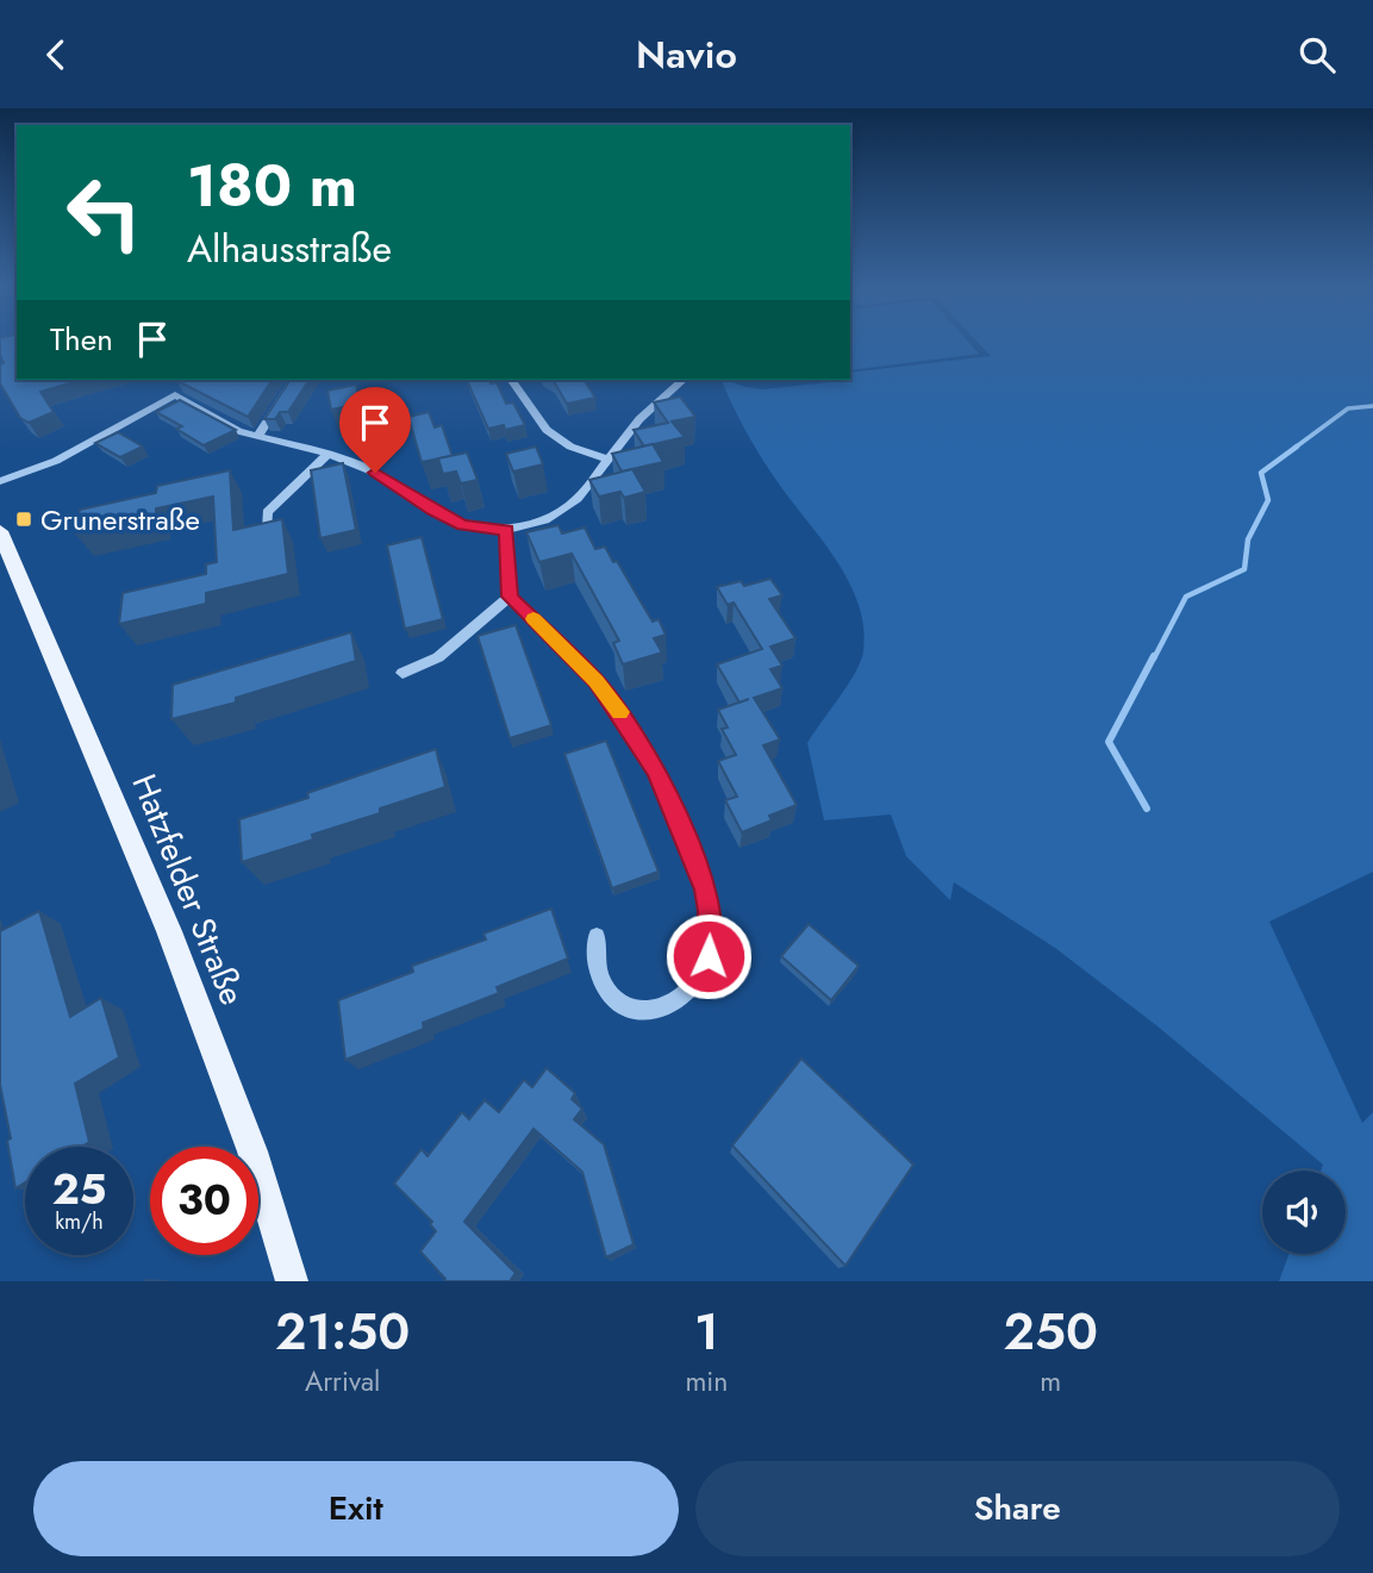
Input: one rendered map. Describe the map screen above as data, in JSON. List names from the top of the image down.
{
  "streets": {
    "main road": ["Hatzfelder Straße"]
  },
  "places": {
    "transit": ["Grunerstraße"]
  },
  "page": {
    "header": "Navio",
    "turn": ["180 m", "Alhausstraße"],
    "then": "Then",
    "speed": "25 km/h",
    "limit": "30",
    "eta": [
      "21:50",
      "Arrival",
      "1",
      "min",
      "250",
      "m"
    ],
    "buttons": ["Exit", "Share"]
  }
}
